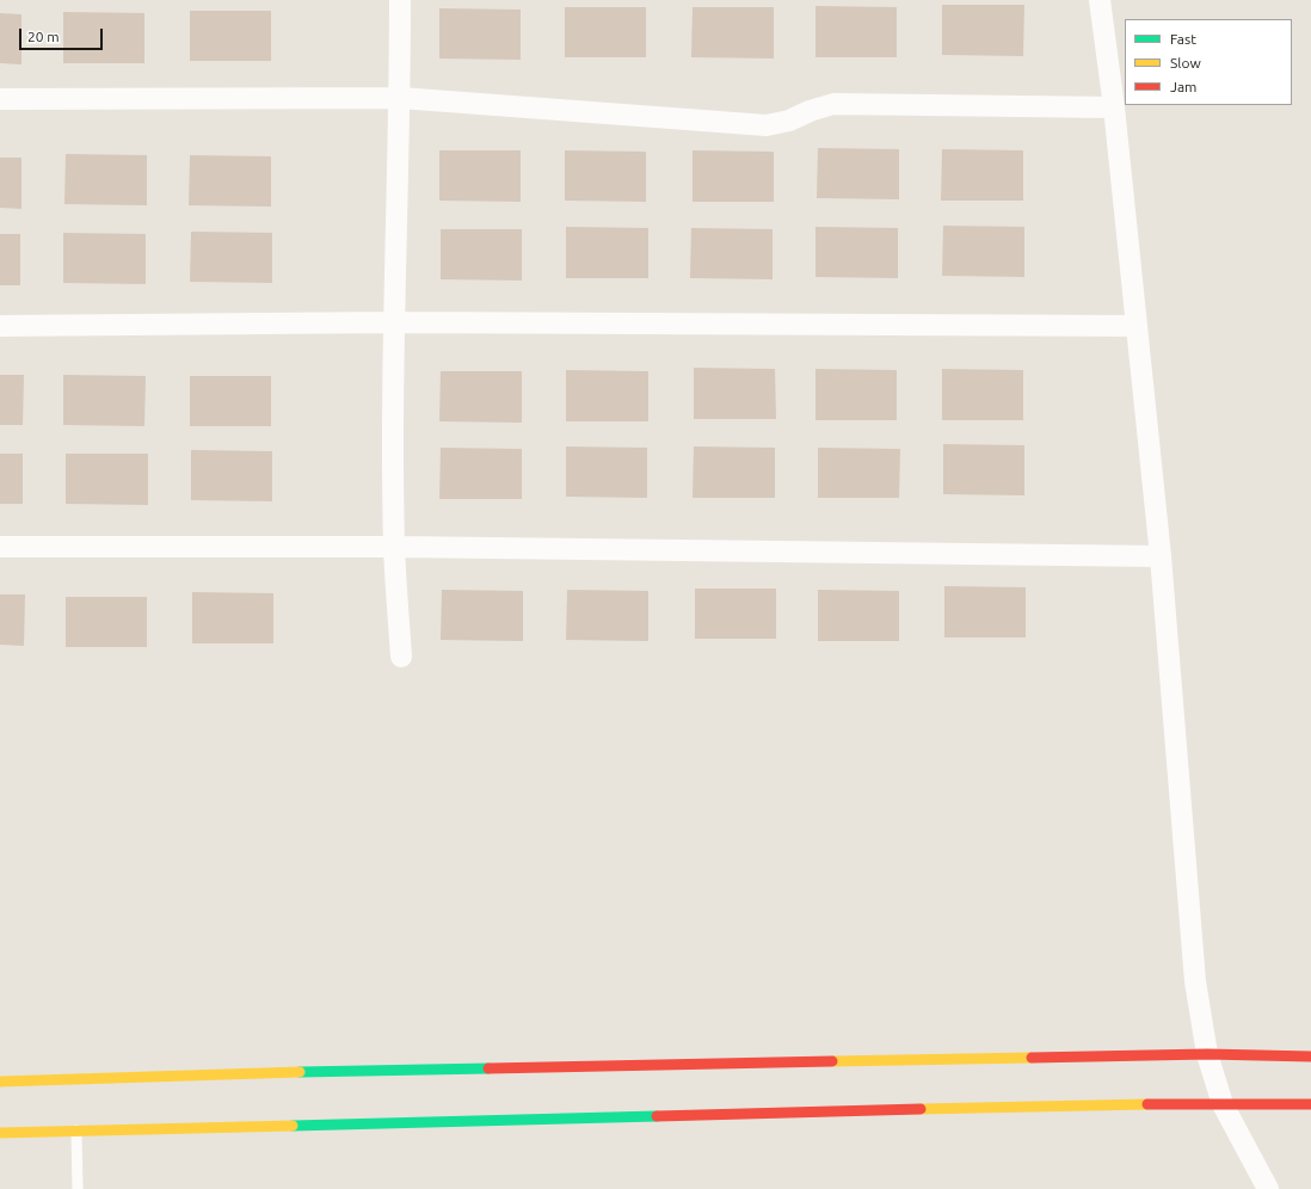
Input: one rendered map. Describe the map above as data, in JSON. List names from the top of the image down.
{
  "legend": ["Fast", "Slow", "Jam"],
  "scale_bar": "20 m"
}
